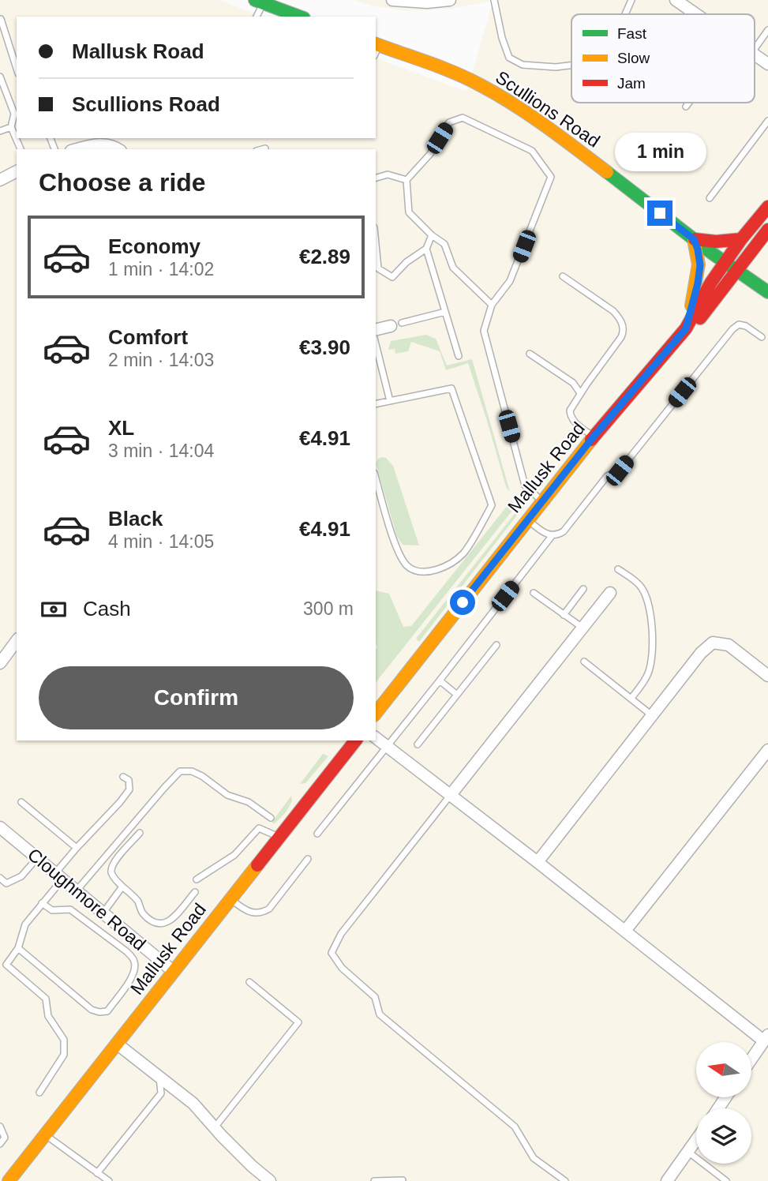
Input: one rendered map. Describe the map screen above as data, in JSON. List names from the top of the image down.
{
  "streets": {
    "main road": ["Scullions Road", "Mallusk Road"],
    "street": ["Cloughmore Road"]
  },
  "crossings": [
    ["Scullions Road", "Mallusk Road"],
    ["Mallusk Road", "Cloughmore Road"]
  ],
  "legend": ["Fast", "Slow", "Jam"],
  "north": "left",
  "page": {
    "banner": ["Mallusk Road", "Scullions Road"],
    "bubble": "1 min",
    "heading": "Choose a ride",
    "list": [
      {
        "name": "Economy",
        "note": "1 min · 14:02",
        "value": "€2.89"
      },
      {
        "name": "Comfort",
        "note": "2 min · 14:03",
        "value": "€3.90"
      },
      {
        "name": "XL",
        "note": "3 min · 14:04",
        "value": "€4.91"
      },
      {
        "name": "Black",
        "note": "4 min · 14:05",
        "value": "€4.91"
      }
    ],
    "pay": ["Cash", "300 m"],
    "buttons": "Confirm"
  }
}
